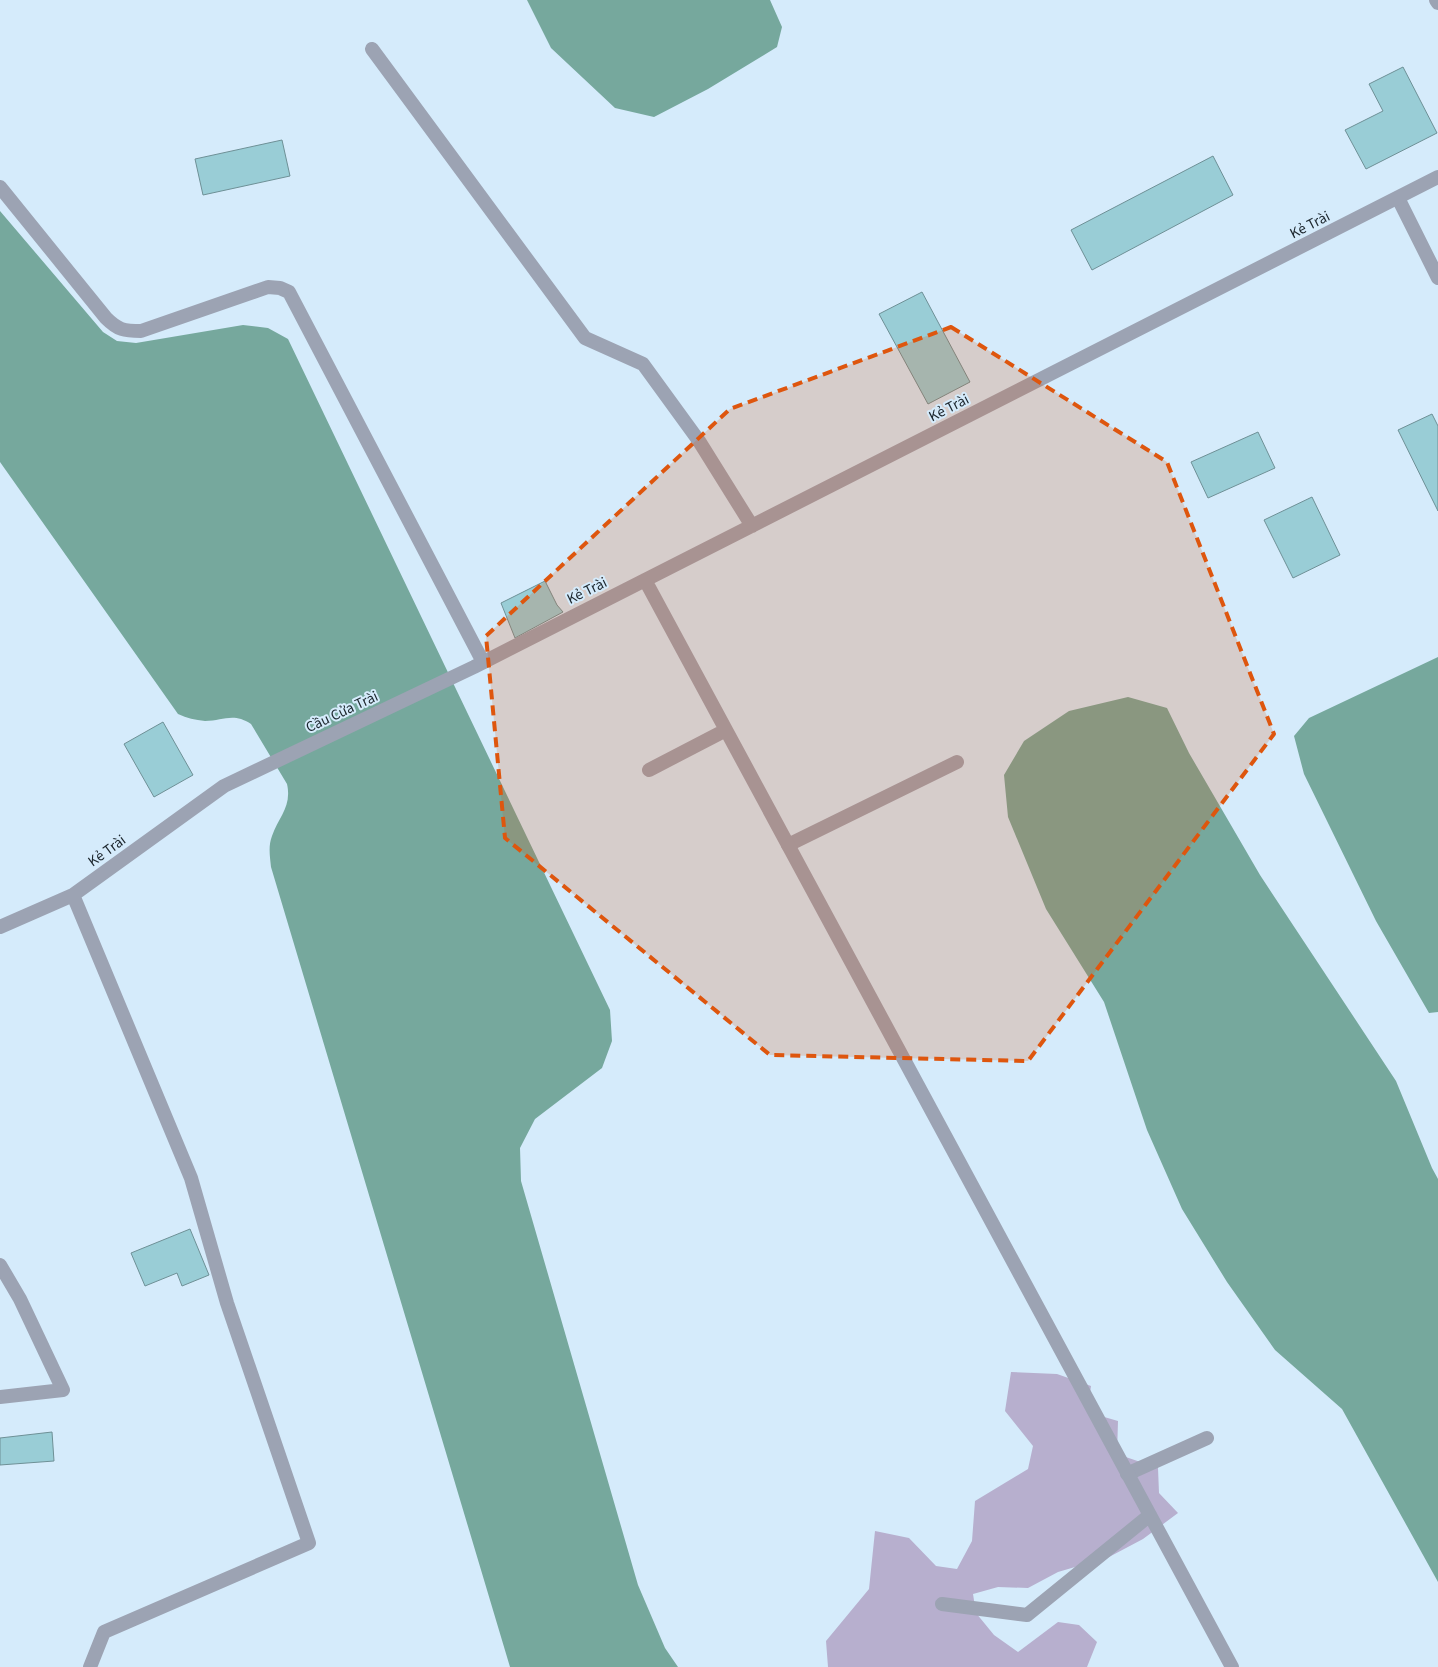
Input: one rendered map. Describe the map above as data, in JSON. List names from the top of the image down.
{
  "streets": {
    "street": ["Kẻ Trài", "Cầu Cửa Trài"]
  },
  "crossings": [
    ["Kẻ Trài", "Cầu Cửa Trài"]
  ]
}
